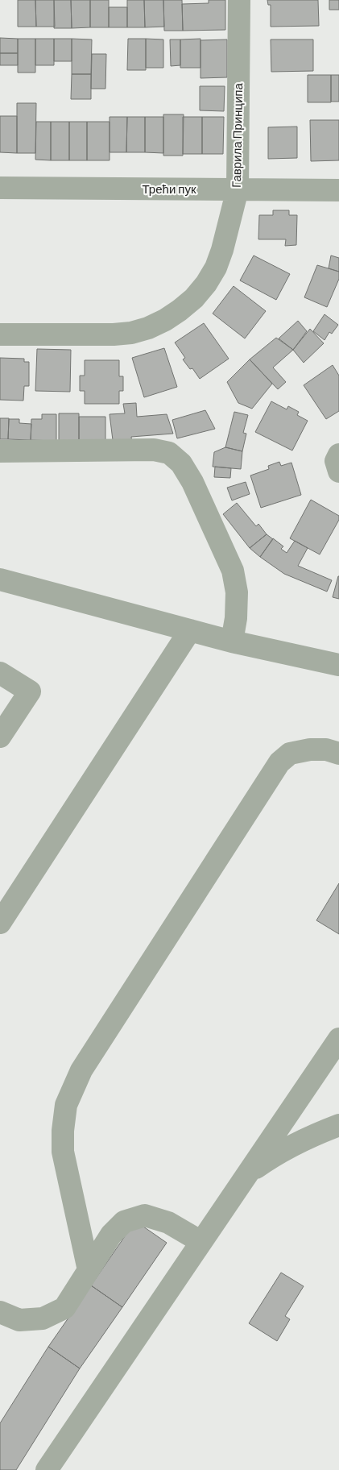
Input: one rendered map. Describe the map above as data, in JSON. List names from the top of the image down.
{
  "streets": {
    "street": ["Гаврила Принципа", "Трећи пук"]
  },
  "crossings": [
    ["Гаврила Принципа", "Трећи пук"]
  ]
}
